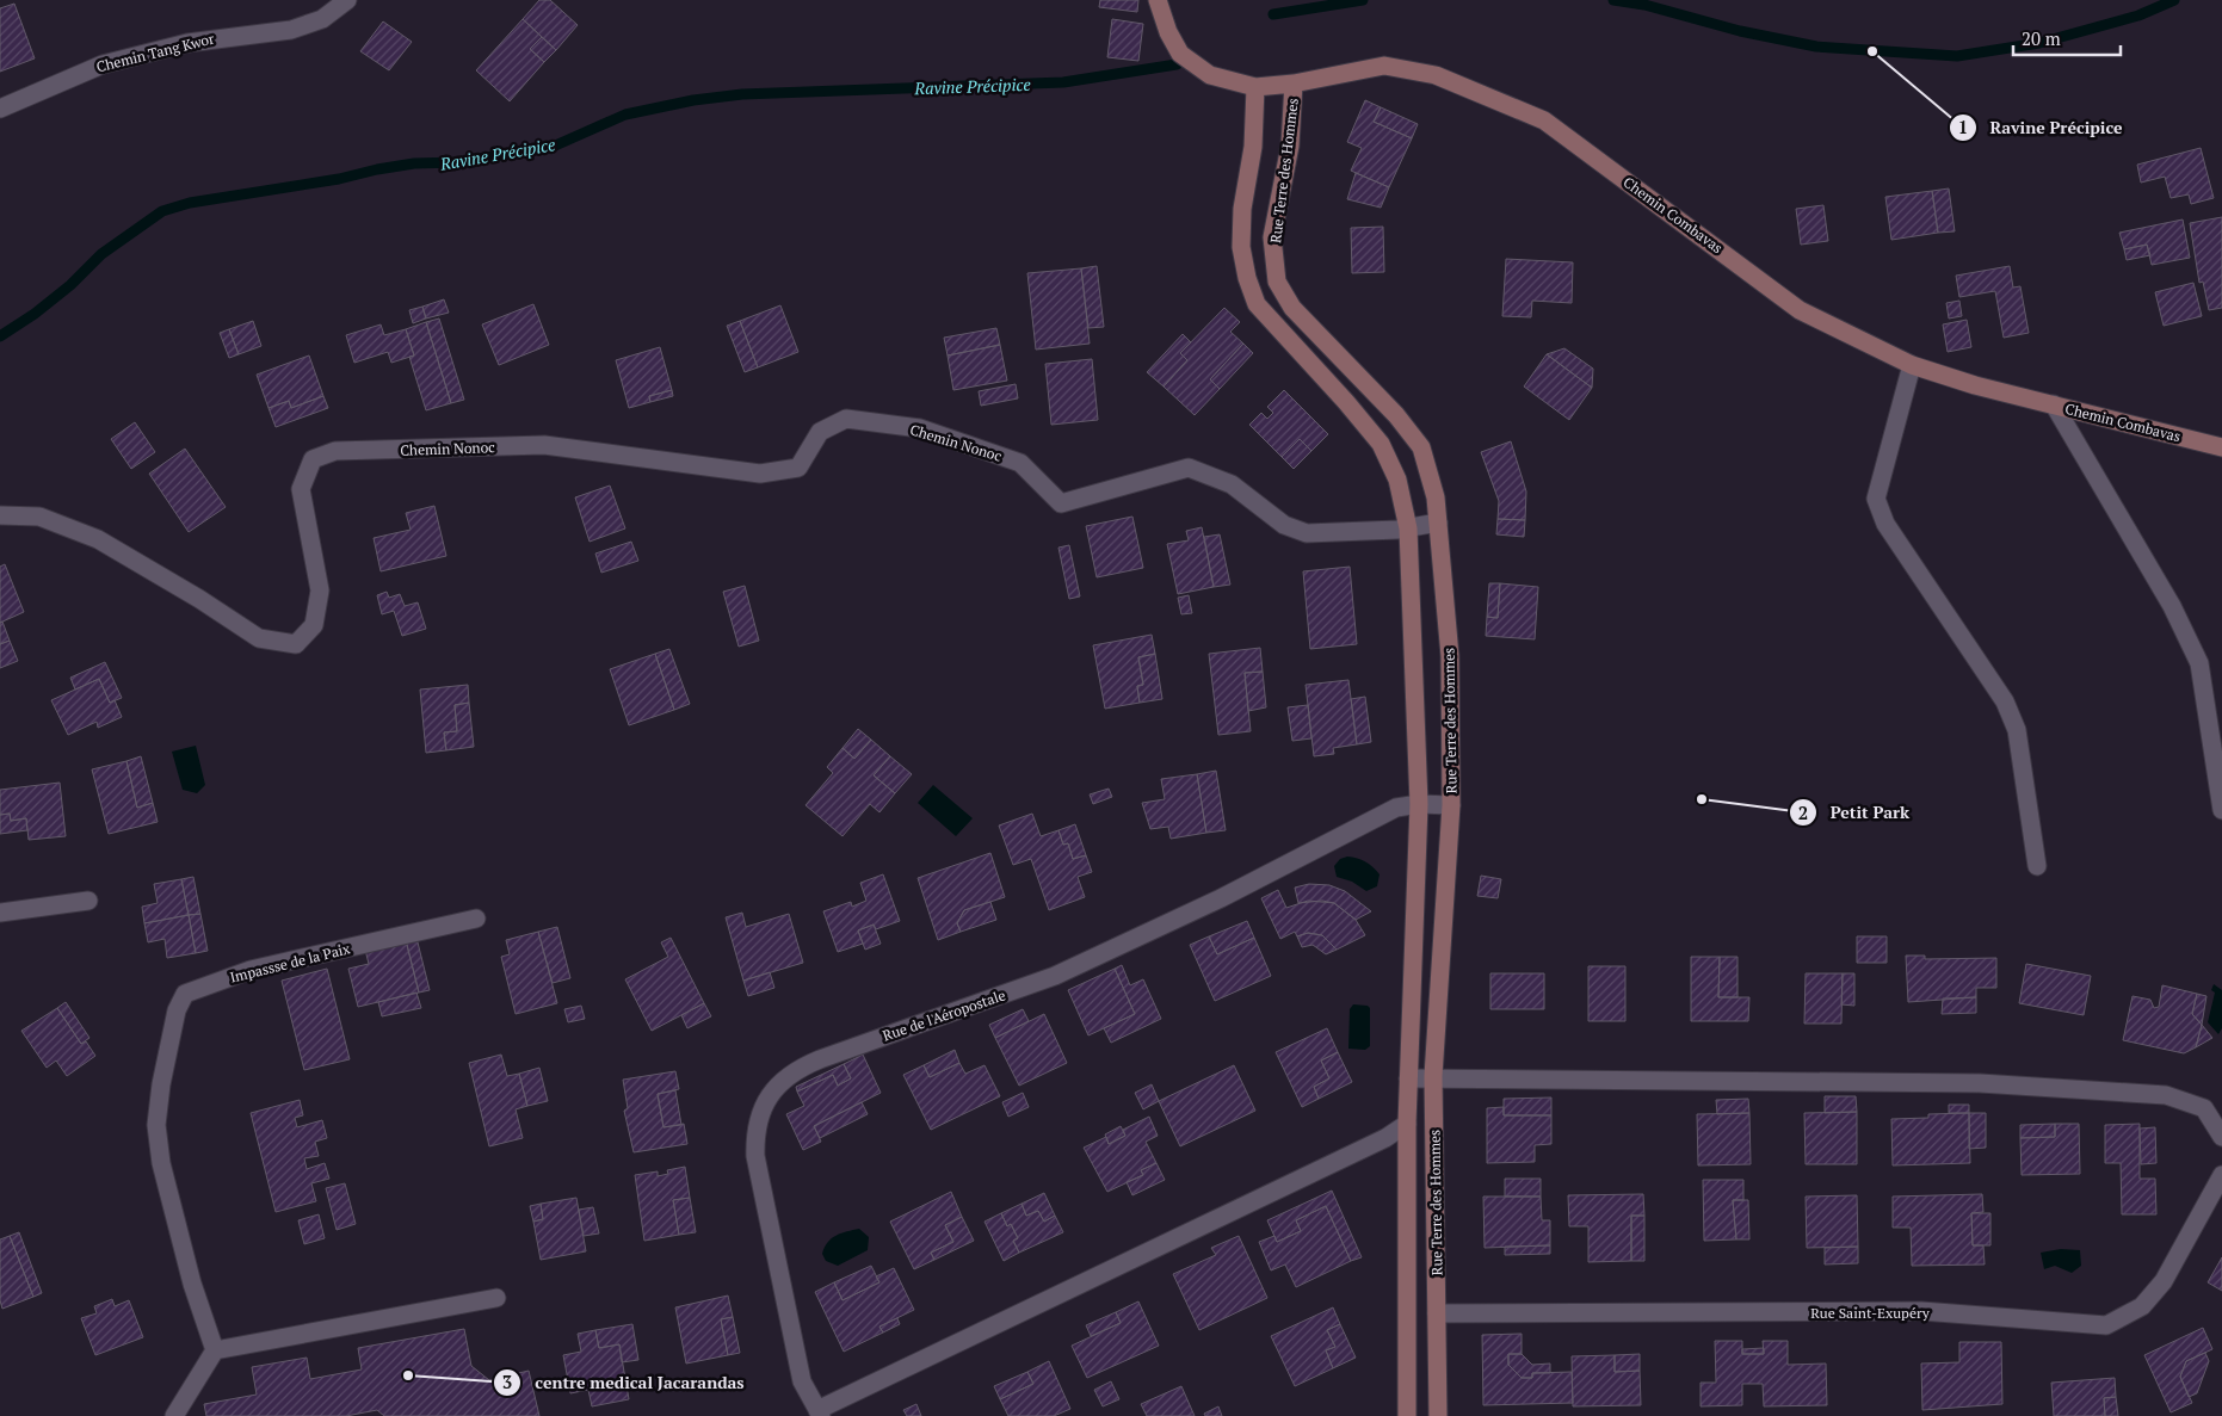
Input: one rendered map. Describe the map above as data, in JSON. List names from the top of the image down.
{
  "streets": {
    "street": [
      "Chemin Tang Kwor",
      "Rue Terre des Hommes",
      "Chemin Combavas",
      "Chemin Nonoc",
      "Impassse de la Paix",
      "Rue de l'Aéropostale",
      "Rue Saint-Exupéry"
    ]
  },
  "crossings": [
    ["Rue Terre des Hommes", "Chemin Combavas"],
    ["Rue Terre des Hommes", "Chemin Nonoc"],
    ["Rue Terre des Hommes", "Rue de l'Aéropostale"],
    ["Rue Terre des Hommes", "Rue Saint-Exupéry"]
  ],
  "water": ["Ravine Précipice"],
  "places": ["Ravine Précipice", "Petit Park", "centre medical Jacarandas"],
  "scale_bar": "20 m"
}
